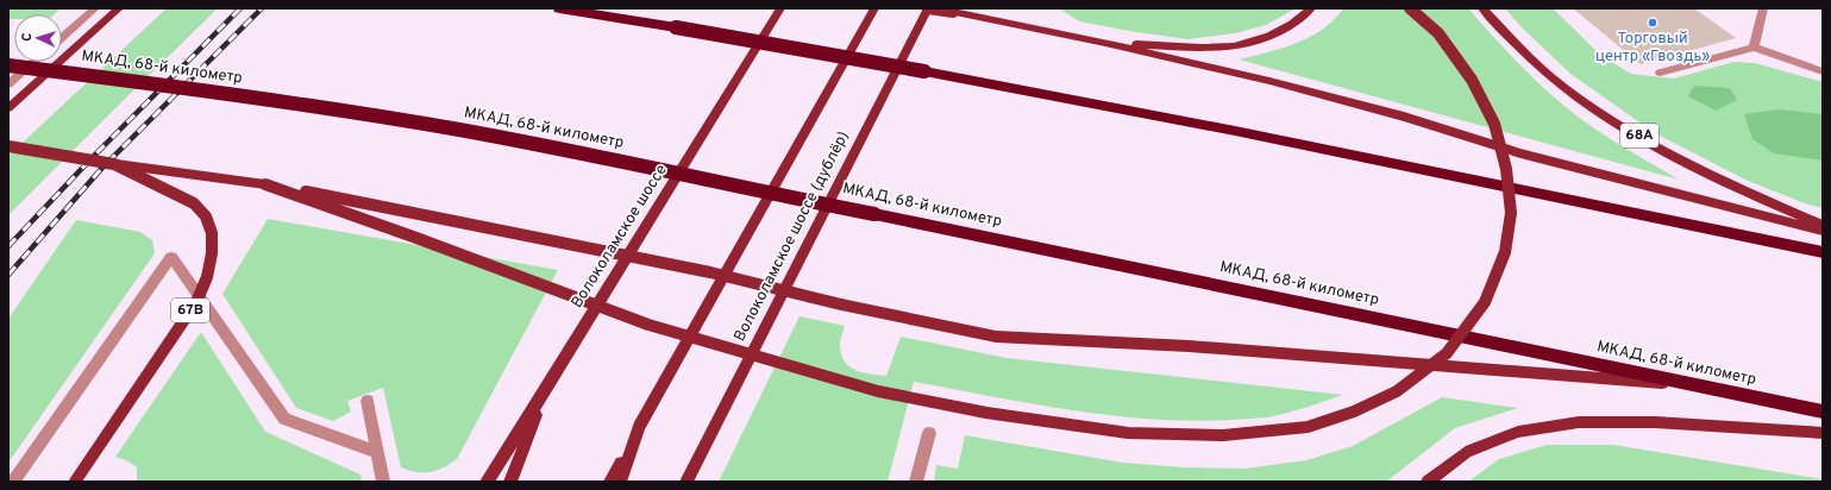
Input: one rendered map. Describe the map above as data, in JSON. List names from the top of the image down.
{
  "streets": {
    "highway": ["МКАД, 68-й километр"],
    "main road": [
      "68A",
      "Волоколамское шоссе",
      "Волоколамское шоссе (дублёр)",
      "67B"
    ]
  },
  "places": ["Торговый центр «Гвоздь»"],
  "north": "left"
}
